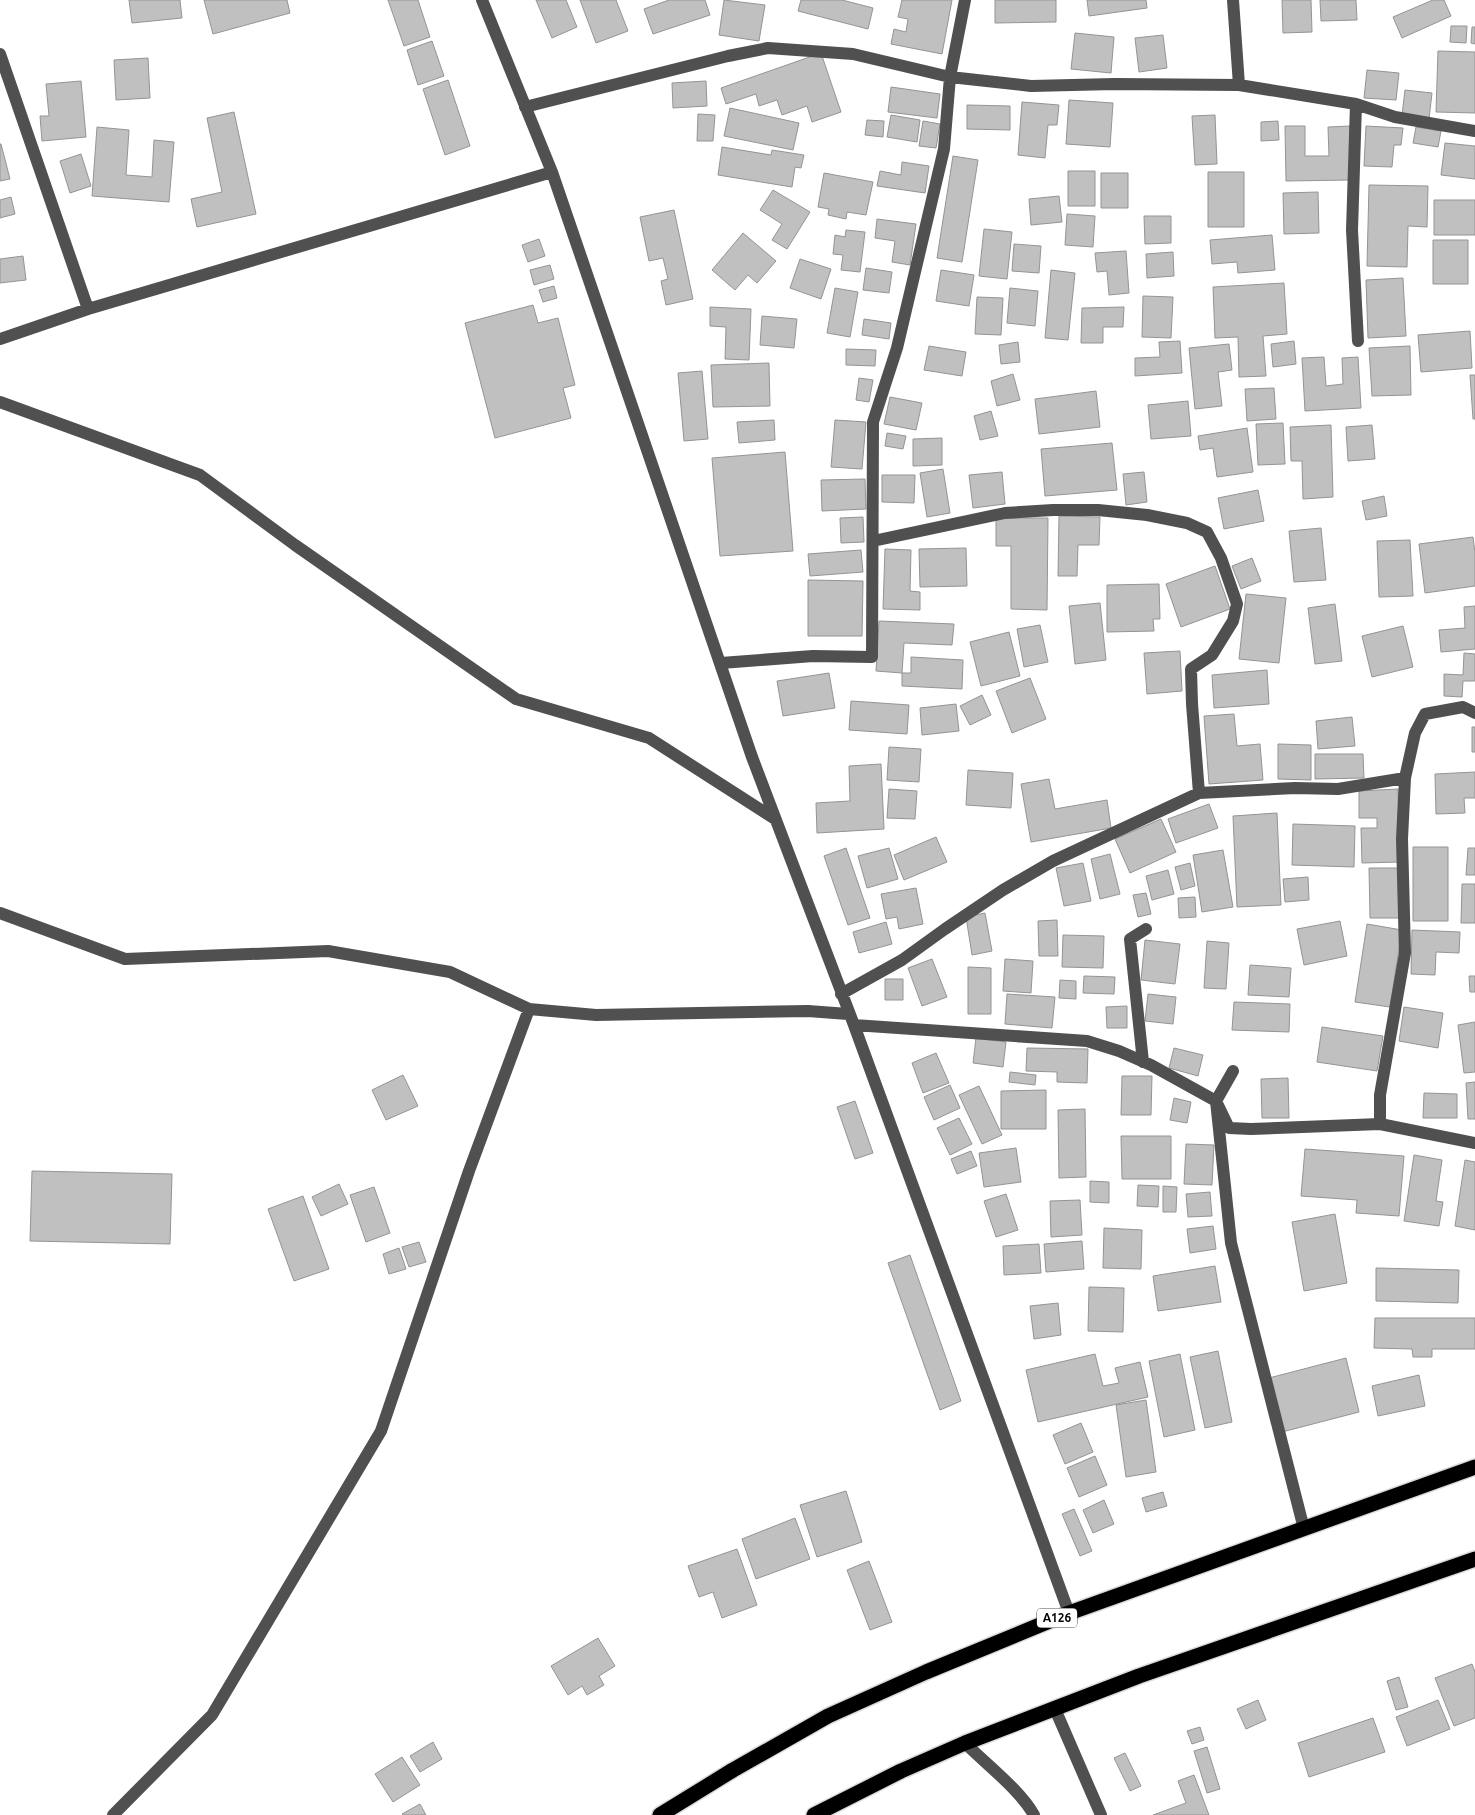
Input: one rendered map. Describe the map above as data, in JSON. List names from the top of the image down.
{
  "streets": {
    "highway": ["A126"]
  }
}
